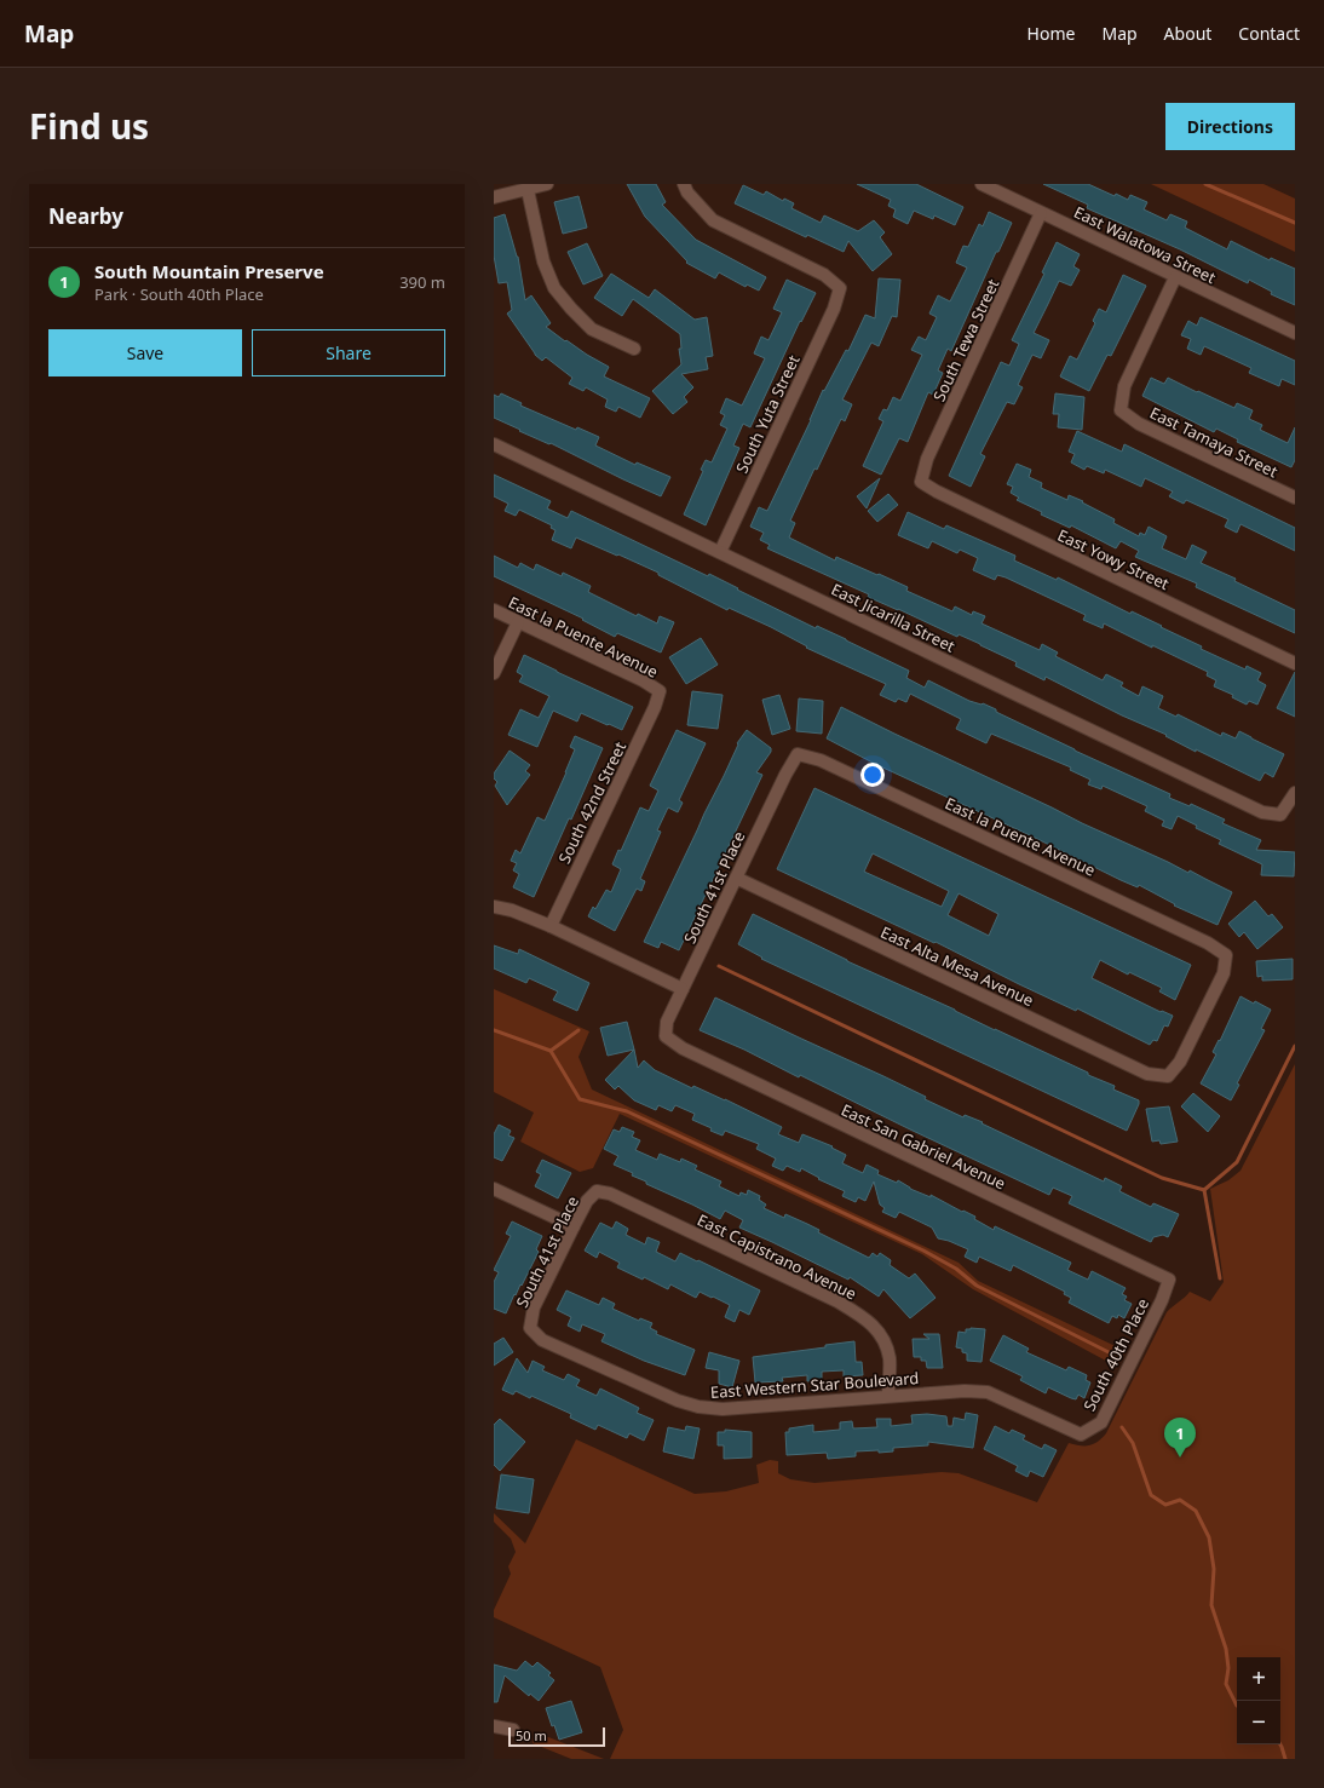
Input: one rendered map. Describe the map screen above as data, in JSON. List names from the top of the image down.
{
  "streets": {
    "street": [
      "East Walatowa Street",
      "South Tewa Street",
      "South Yuta Street",
      "East Tamaya Street",
      "East Yowy Street",
      "East Jicarilla Street",
      "East la Puente Avenue",
      "South 42nd Street",
      "South 41st Place",
      "East Alta Mesa Avenue",
      "East San Gabriel Avenue",
      "East Capistrano Avenue",
      "South 40th Place",
      "East Western Star Boulevard"
    ]
  },
  "crossings": [
    ["East Walatowa Street", "South Tewa Street"],
    ["East Walatowa Street", "East Tamaya Street"],
    ["South Tewa Street", "East Yowy Street"],
    ["South Yuta Street", "East Jicarilla Street"],
    ["East la Puente Avenue", "South 42nd Street"],
    ["East la Puente Avenue", "South 41st Place"],
    ["East la Puente Avenue", "East Alta Mesa Avenue"],
    ["South 41st Place", "East Alta Mesa Avenue"],
    ["South 41st Place", "East San Gabriel Avenue"],
    ["South 41st Place", "East Capistrano Avenue"],
    ["South 41st Place", "East Western Star Boulevard"],
    ["East San Gabriel Avenue", "South 40th Place"],
    ["East Capistrano Avenue", "East Western Star Boulevard"],
    ["South 40th Place", "East Western Star Boulevard"]
  ],
  "scale_bar": "50 m",
  "page": {
    "header": "Map",
    "nav": [
      "Home",
      "Map",
      "About",
      "Contact"
    ],
    "title": "Find us",
    "buttons": [
      "Directions",
      ["Save", "Share"]
    ],
    "heading": "Nearby",
    "list": [
      {
        "mark": "1",
        "name": "South Mountain Preserve",
        "note": "Park · South 40th Place",
        "value": "390 m"
      }
    ],
    "pins": "1",
    "map_buttons": ["+", "−"],
    "scale": "50 m"
  }
}
